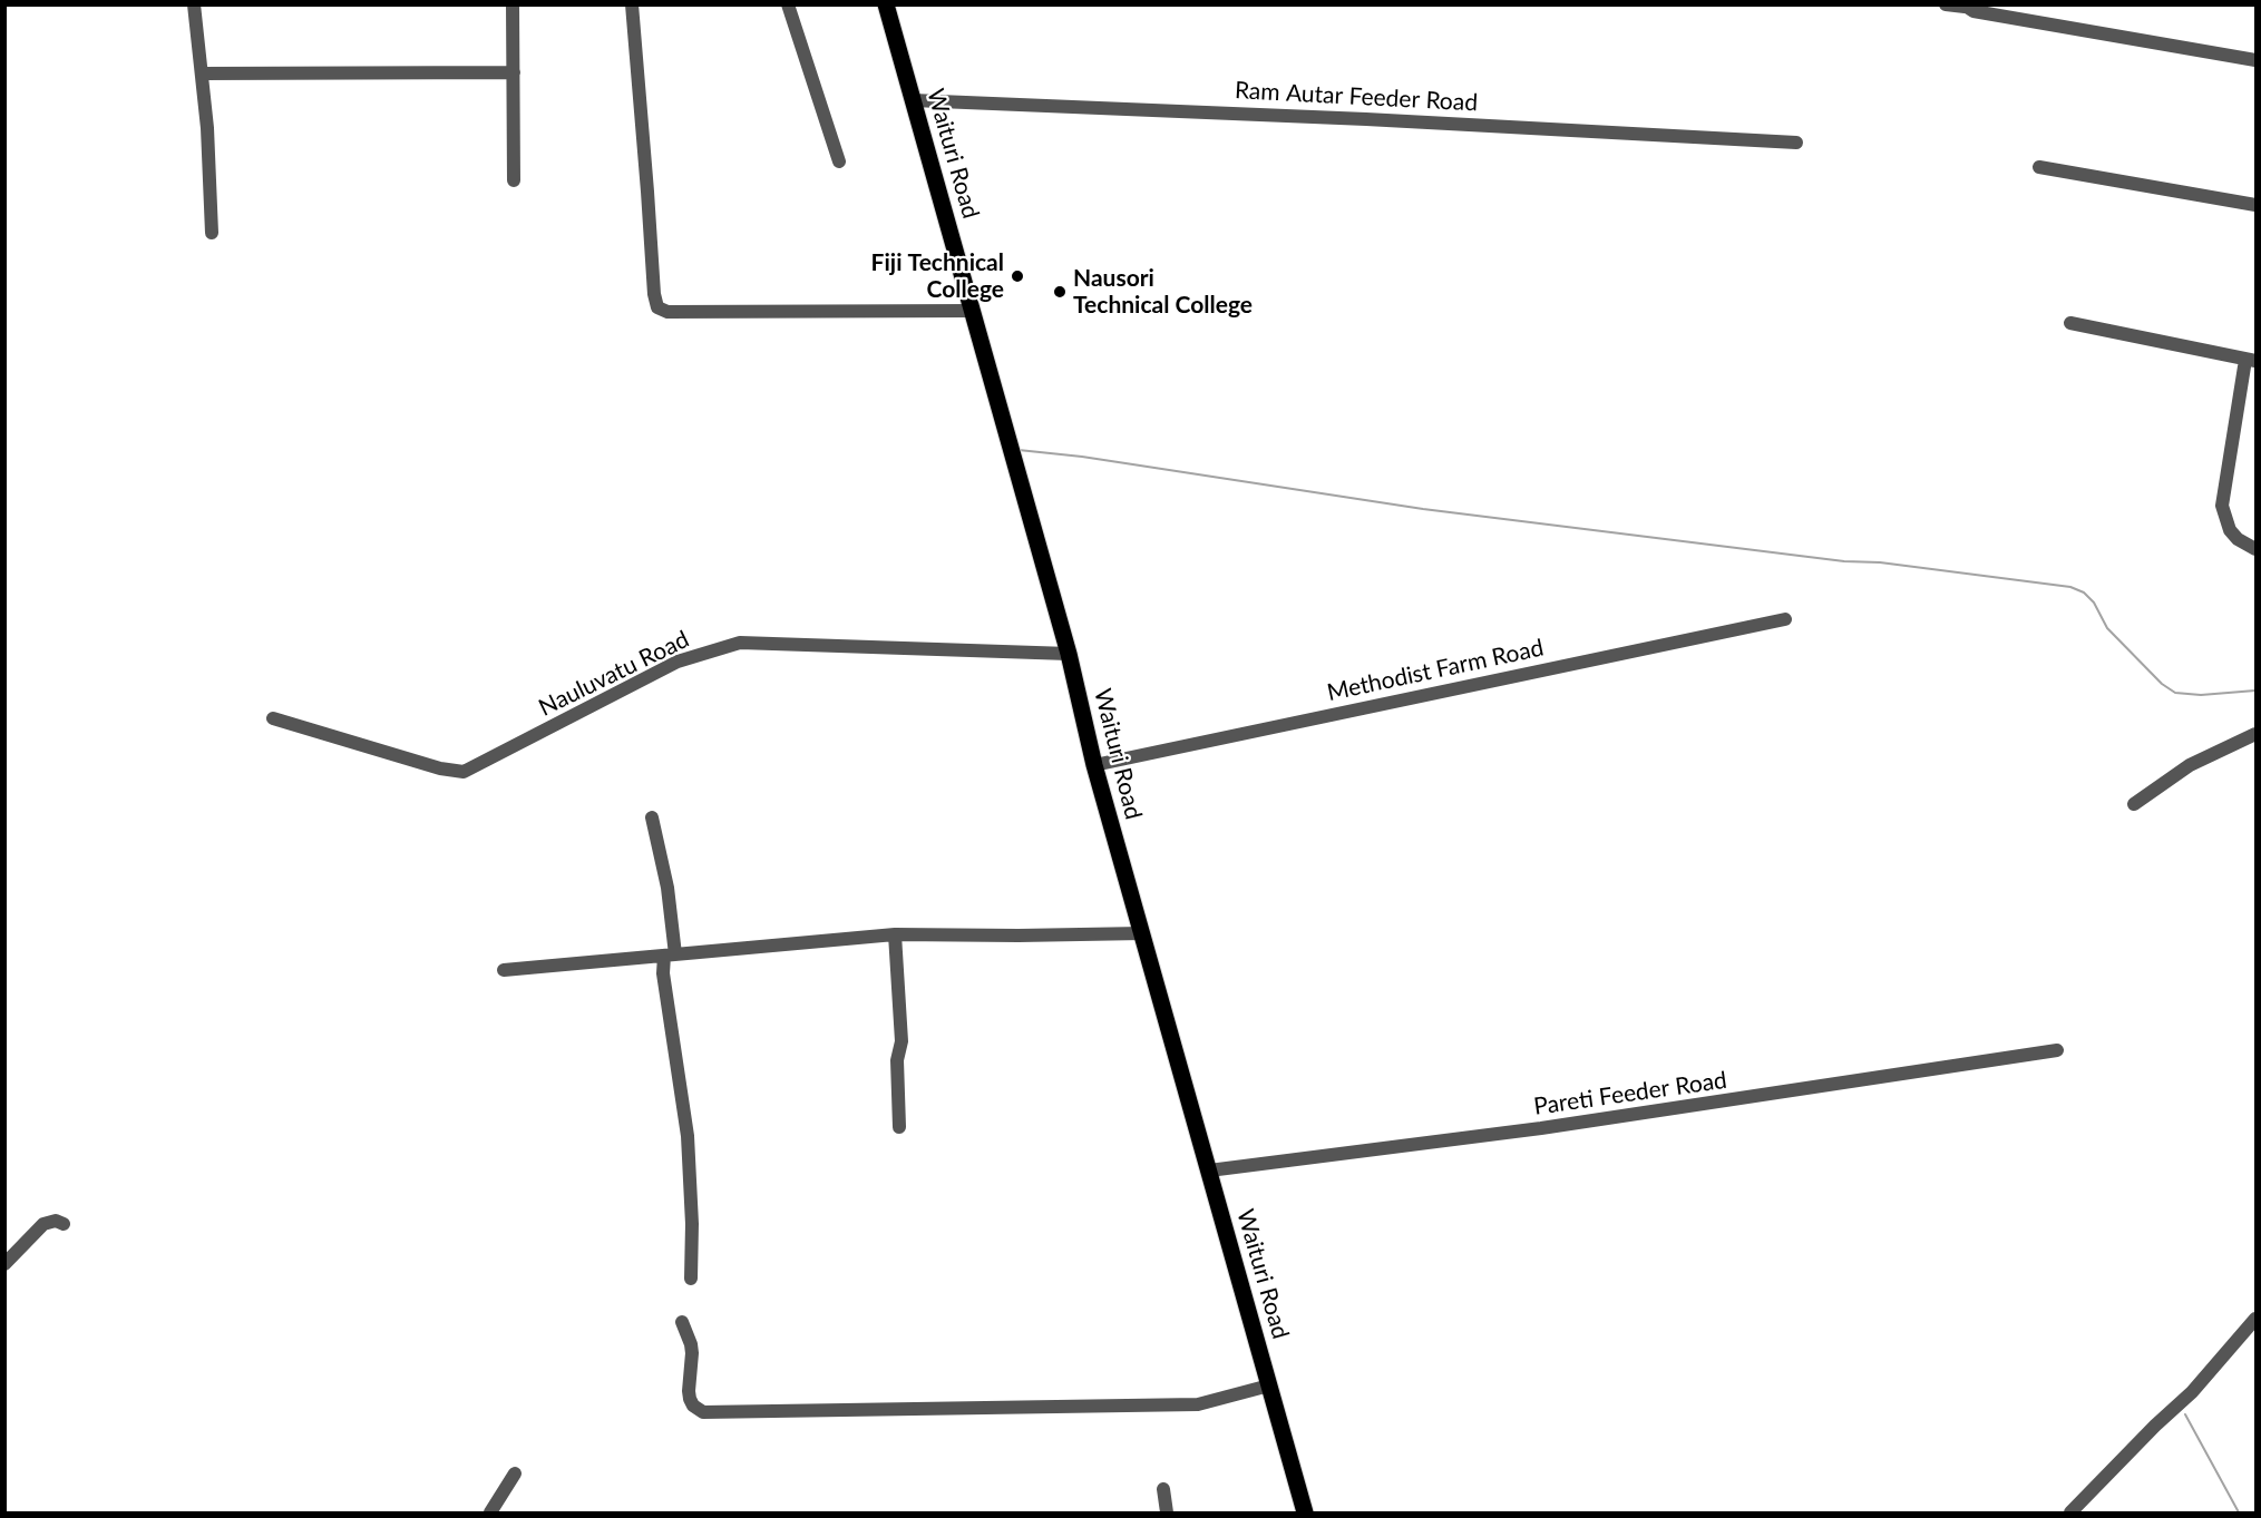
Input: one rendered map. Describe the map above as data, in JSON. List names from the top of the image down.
{
  "streets": {
    "main road": ["Waituri Road"],
    "street": [
      "Ram Autar Feeder Road",
      "Methodist Farm Road",
      "Nauluvatu Road",
      "Pareti Feeder Road"
    ]
  },
  "crossings": [
    ["Ram Autar Feeder Road", "Waituri Road"],
    ["Waituri Road", "Methodist Farm Road"],
    ["Waituri Road", "Nauluvatu Road"],
    ["Waituri Road", "Pareti Feeder Road"]
  ],
  "places": ["Fiji Technical College", "Nausori Technical College"]
}
